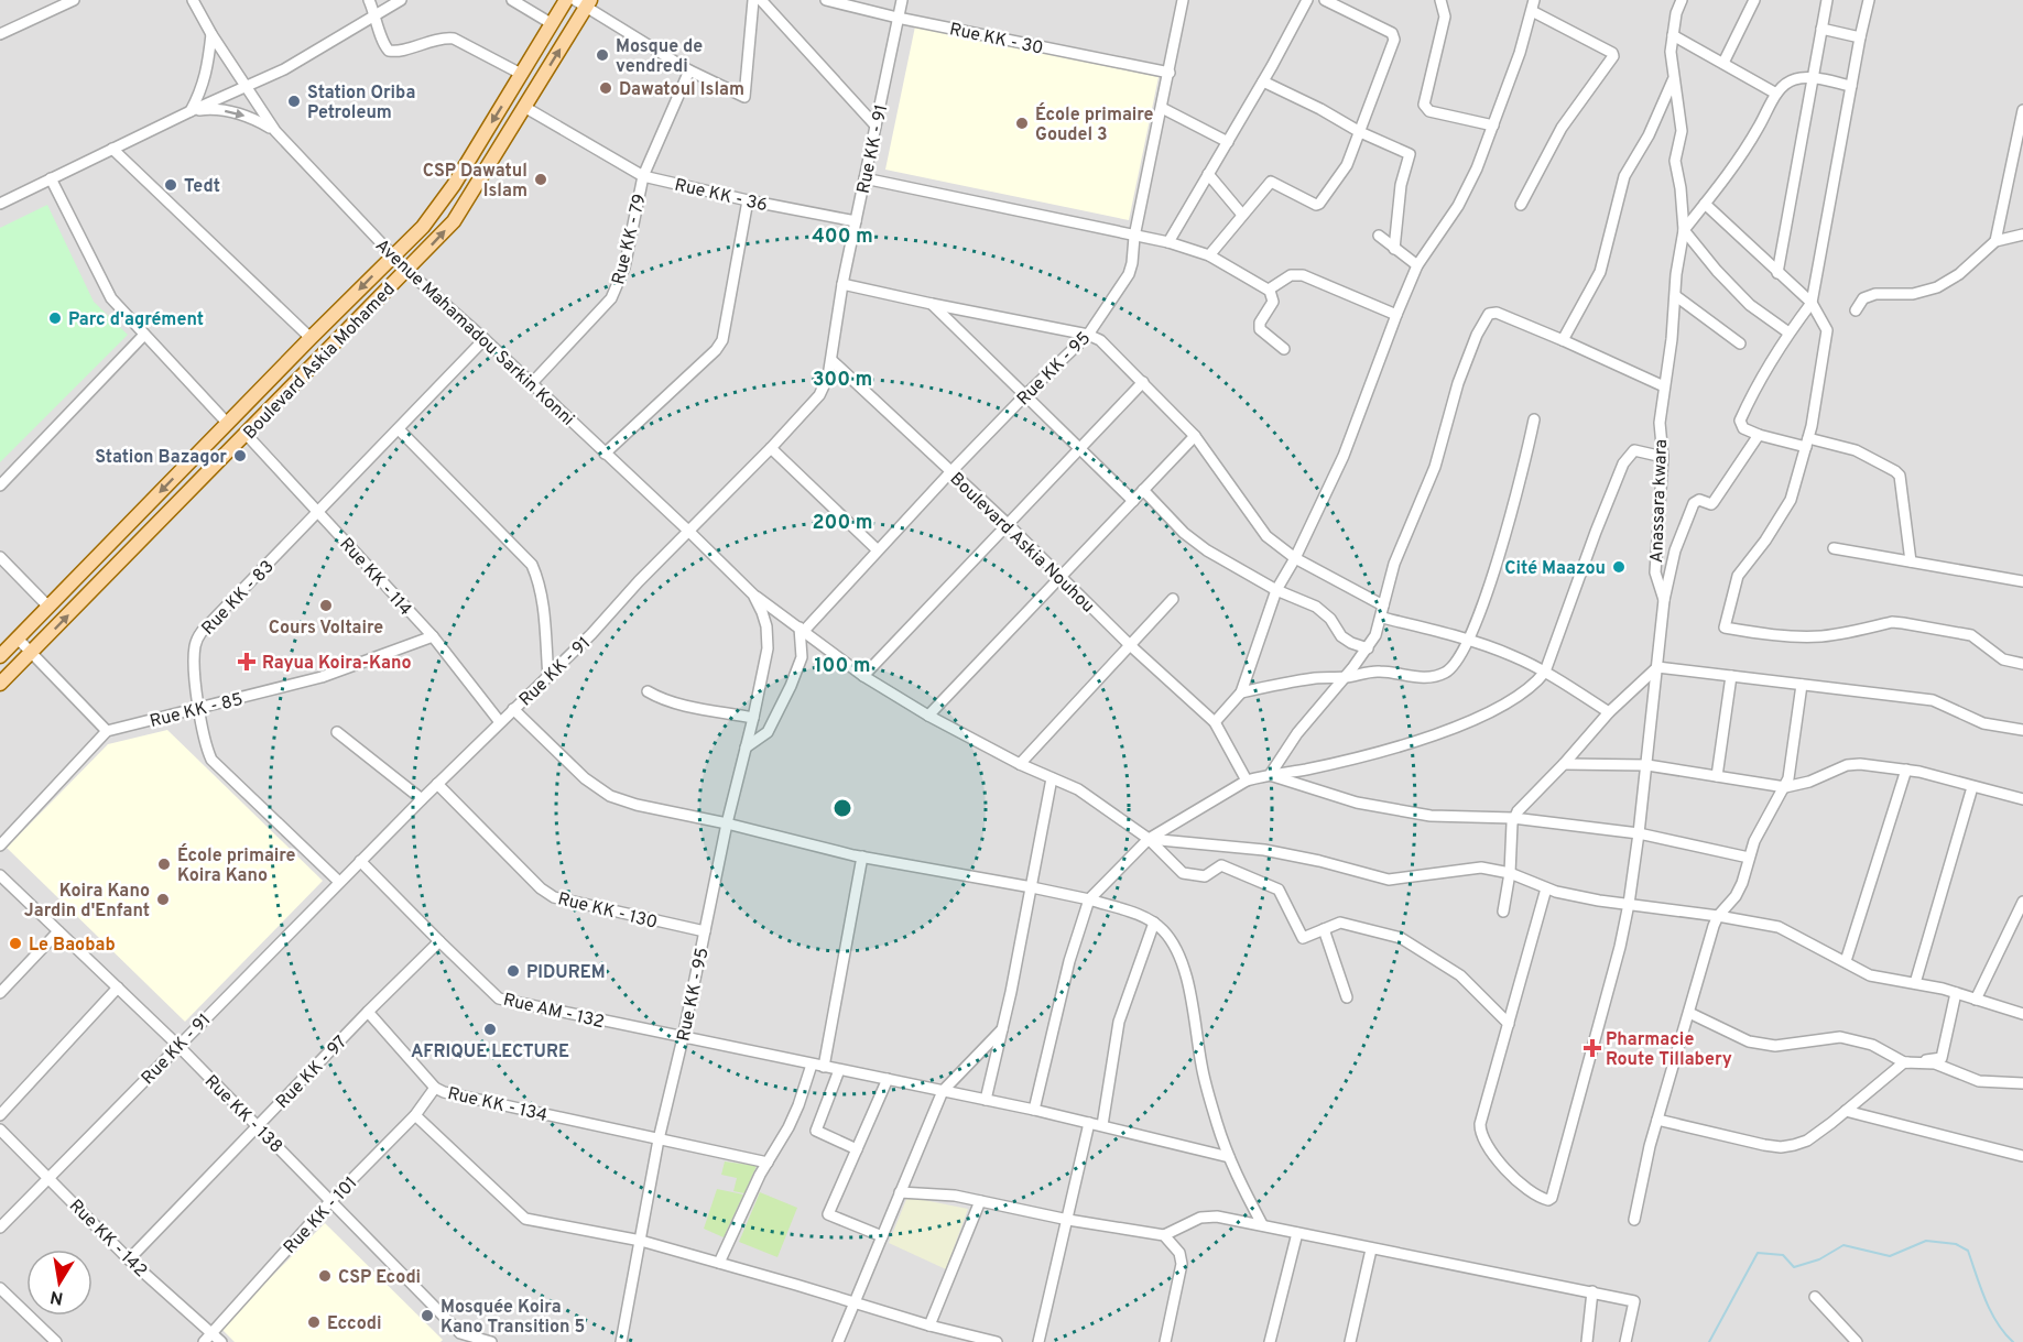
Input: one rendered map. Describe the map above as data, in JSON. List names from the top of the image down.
{
  "streets": {
    "main road": ["Boulevard Askia Mohamed"],
    "street": [
      "Rue KK - 30",
      "Rue KK - 91",
      "Rue KK - 36",
      "Rue KK - 79",
      "Avenue Mahamadou Sarkin Konni",
      "Rue KK - 95",
      "Anassara kwara",
      "Boulevard Askia Nouhou",
      "Rue KK - 114",
      "Rue KK - 83",
      "Rue KK - 85",
      "Rue KK - 130",
      "Rue AM - 132",
      "Rue KK - 97",
      "Rue KK - 134",
      "Rue KK - 138",
      "Rue KK - 101",
      "Rue KK - 142"
    ]
  },
  "crossings": [
    ["Rue KK - 30", "Rue KK - 91"],
    ["Rue KK - 30", "Rue KK - 95"],
    ["Rue KK - 91", "Rue KK - 36"],
    ["Rue KK - 91", "Avenue Mahamadou Sarkin Konni"],
    ["Rue KK - 91", "Boulevard Askia Nouhou"],
    ["Rue KK - 91", "Rue KK - 114"],
    ["Rue KK - 91", "Rue KK - 83"],
    ["Rue KK - 91", "Rue KK - 130"],
    ["Rue KK - 91", "Rue AM - 132"],
    ["Rue KK - 91", "Rue KK - 138"],
    ["Rue KK - 91", "Rue KK - 142"],
    ["Rue KK - 36", "Rue KK - 79"],
    ["Rue KK - 36", "Boulevard Askia Mohamed"],
    ["Rue KK - 79", "Avenue Mahamadou Sarkin Konni"],
    ["Avenue Mahamadou Sarkin Konni", "Boulevard Askia Mohamed"],
    ["Avenue Mahamadou Sarkin Konni", "Rue KK - 95"],
    ["Avenue Mahamadou Sarkin Konni", "Rue KK - 83"],
    ["Boulevard Askia Mohamed", "Rue KK - 114"],
    ["Rue KK - 95", "Boulevard Askia Nouhou"],
    ["Rue KK - 95", "Rue KK - 130"],
    ["Rue KK - 95", "Rue AM - 132"],
    ["Rue KK - 95", "Rue KK - 134"],
    ["Rue KK - 114", "Rue KK - 83"],
    ["Rue KK - 114", "Rue KK - 85"],
    ["Rue KK - 83", "Rue KK - 85"],
    ["Rue AM - 132", "Rue KK - 97"],
    ["Rue KK - 97", "Rue KK - 134"],
    ["Rue KK - 97", "Rue KK - 138"],
    ["Rue KK - 97", "Rue KK - 142"],
    ["Rue KK - 134", "Rue KK - 101"],
    ["Rue KK - 138", "Rue KK - 101"],
    ["Rue KK - 101", "Rue KK - 142"]
  ],
  "places": {
    "other": [
      "Mosque de vendredi",
      "Dawatoul Islam",
      "Station Oriba Petroleum",
      "École primaire Goudel 3",
      "CSP Dawatul Islam",
      "Tedt",
      "Parc d'agrément",
      "Station Bazagor",
      "Cité Maazou",
      "Cours Voltaire",
      "École primaire Koira Kano",
      "Koira Kano Jardin d'Enfant",
      "Le Baobab",
      "PIDUREM",
      "AFRIQUE LECTURE",
      "CSP Ecodi",
      "Mosquée Koira Kano Transition 5",
      "Eccodi"
    ],
    "health": ["Rayua Koira-Kano", "Pharmacie Route Tillabery"]
  },
  "north": "bottom",
  "rings": [
    "400 m",
    "300 m",
    "200 m",
    "100 m"
  ]
}
